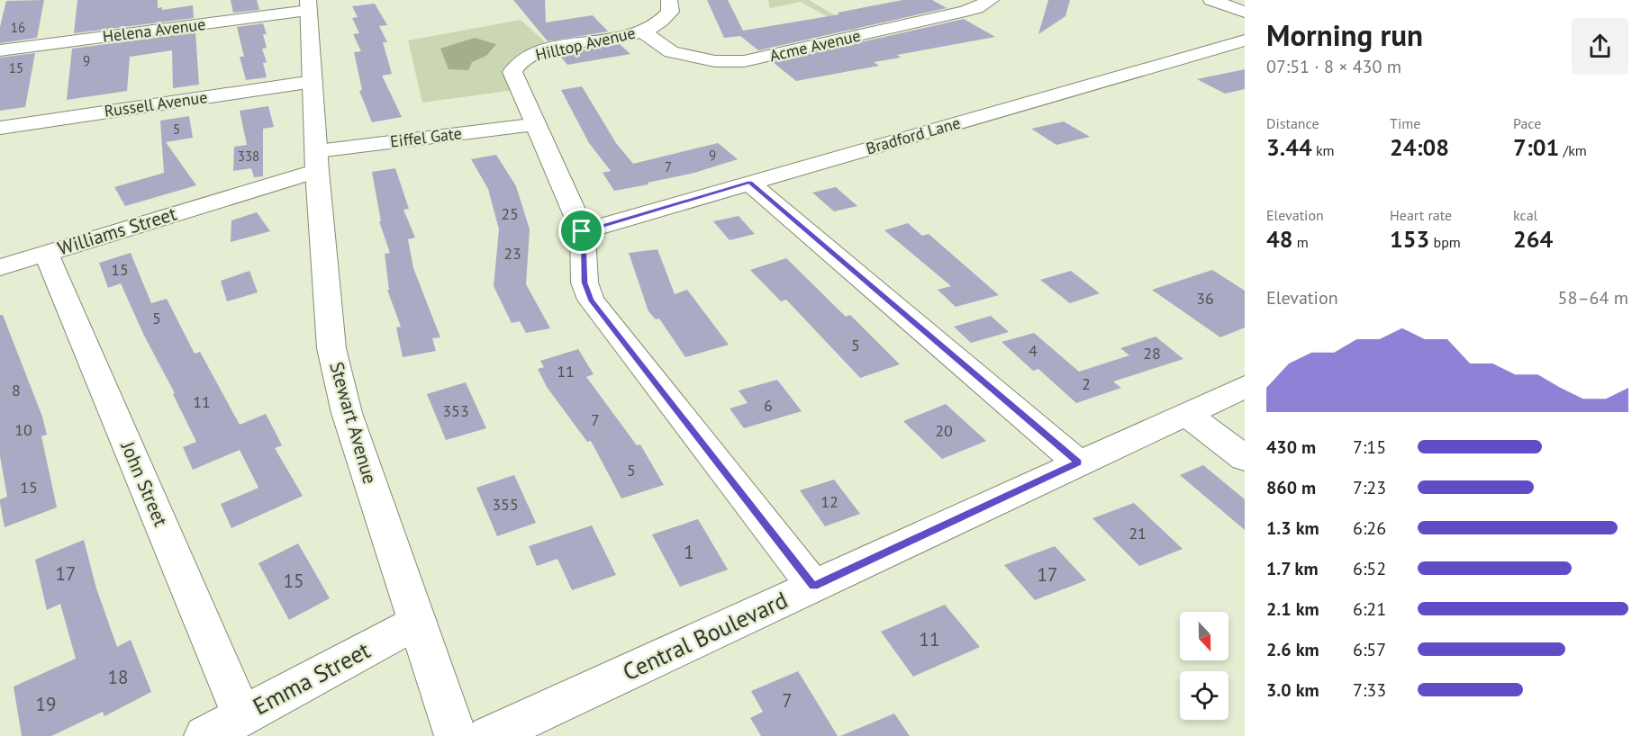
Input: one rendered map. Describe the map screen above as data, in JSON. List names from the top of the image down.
{
  "streets": {
    "street": [
      "Helena Avenue",
      "Hilltop Avenue",
      "Acme Avenue",
      "Russell Avenue",
      "Bradford Lane",
      "Eiffel Gate",
      "Williams Street",
      "Stewart Avenue",
      "John Street",
      "Central Boulevard",
      "Emma Street"
    ]
  },
  "crossings": [
    ["Helena Avenue", "Stewart Avenue"],
    ["Hilltop Avenue", "Acme Avenue"],
    ["Hilltop Avenue", "Eiffel Gate"],
    ["Russell Avenue", "Stewart Avenue"],
    ["Eiffel Gate", "Williams Street"],
    ["Eiffel Gate", "Stewart Avenue"],
    ["Williams Street", "John Street"],
    ["Stewart Avenue", "Emma Street"],
    ["John Street", "Emma Street"]
  ],
  "house_numbers": [
    "16",
    "9",
    "15",
    "5",
    "9",
    "338",
    "7",
    "25",
    "23",
    "15",
    "36",
    "5",
    "5",
    "4",
    "28",
    "11",
    "2",
    "8",
    "11",
    "6",
    "353",
    "7",
    "10",
    "20",
    "5",
    "15",
    "12",
    "355",
    "21",
    "1",
    "17",
    "17",
    "15",
    "11",
    "18",
    "7",
    "19"
  ],
  "north": "bottom",
  "page": {
    "heading": ["Morning run", "07:51 · 8 × 430 m"],
    "stats": [
      ["Distance", "3.44 km"],
      ["Time", "24:08"],
      ["Pace", "7:01 /km"],
      ["Elevation", "48 m"],
      ["Heart rate", "153 bpm"],
      ["kcal", "264"]
    ],
    "chart": ["Elevation", "58–64 m"],
    "list": [
      {
        "name": "430 m",
        "note": "7:15"
      },
      {
        "name": "860 m",
        "note": "7:23"
      },
      {
        "name": "1.3 km",
        "note": "6:26"
      },
      {
        "name": "1.7 km",
        "note": "6:52"
      },
      {
        "name": "2.1 km",
        "note": "6:21"
      },
      {
        "name": "2.6 km",
        "note": "6:57"
      },
      {
        "name": "3.0 km",
        "note": "7:33"
      }
    ]
  }
}
